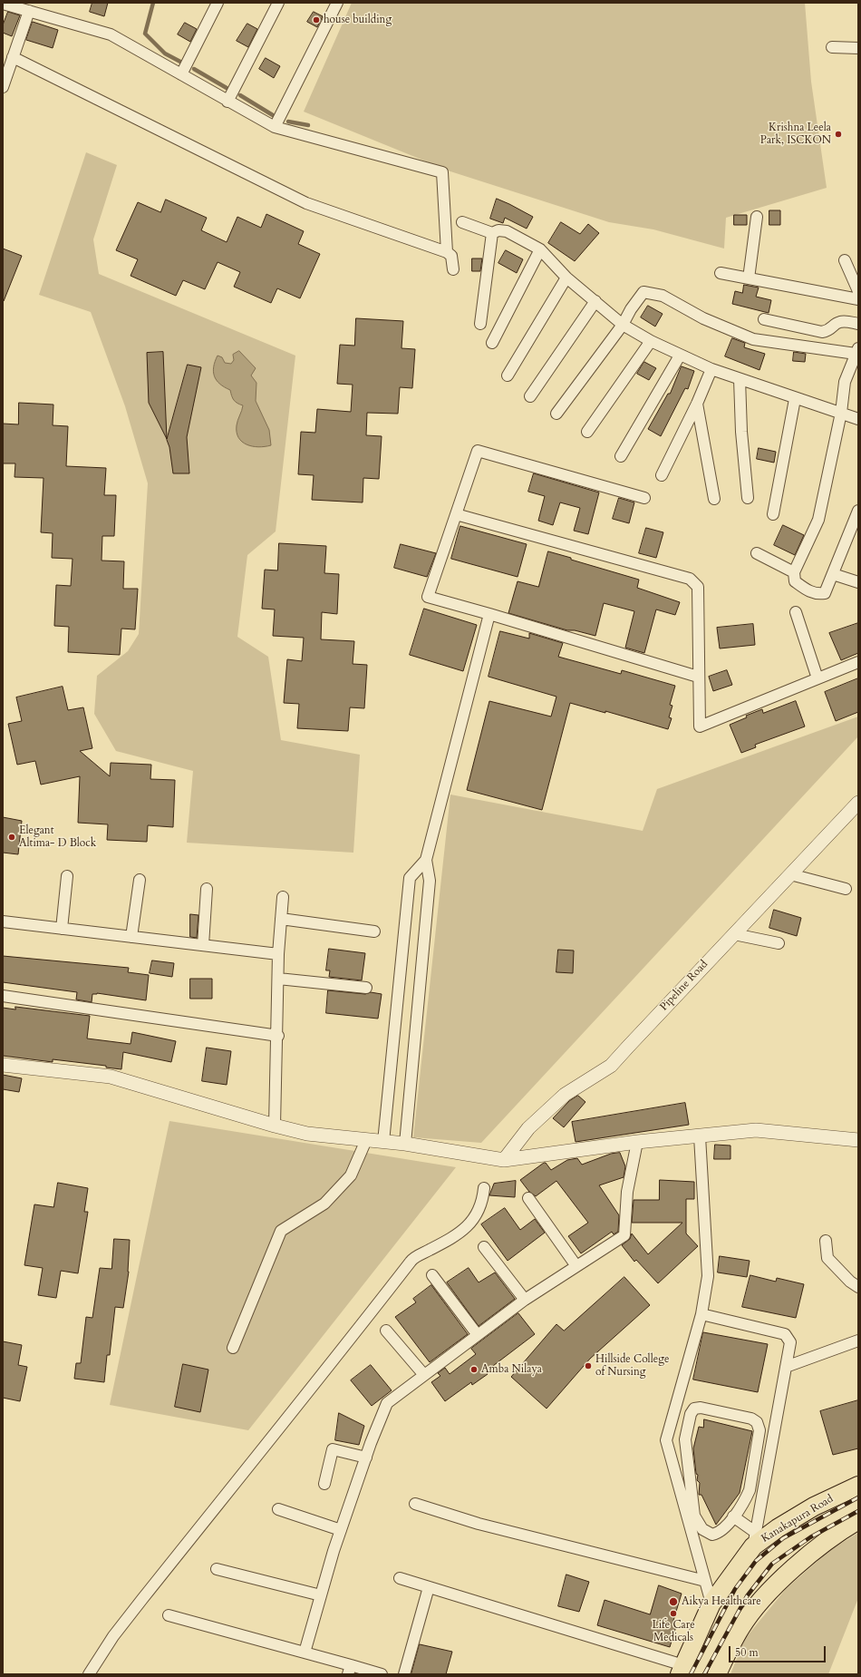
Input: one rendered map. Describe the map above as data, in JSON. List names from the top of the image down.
{
  "streets": {
    "highway": ["Kanakapura Road"],
    "street": ["Pipeline Road"]
  },
  "places": [
    "house building",
    "Krishna Leela Park, ISCKON",
    "Elegant Altima- D Block",
    "Hillside College of Nursing",
    "Amba Nilaya",
    "Aikya Healthcare",
    "Life Care Medicals"
  ],
  "scale_bar": "50 m"
}
